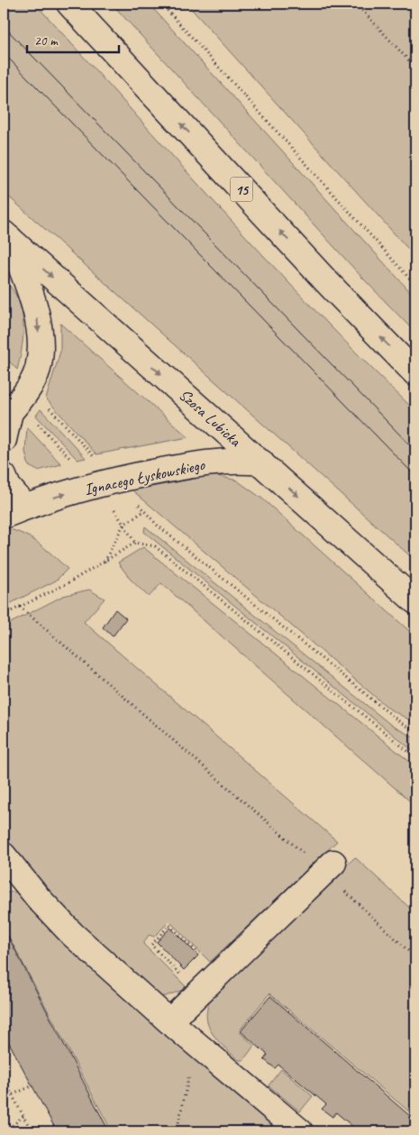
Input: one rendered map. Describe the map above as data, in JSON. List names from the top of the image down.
{
  "streets": {
    "street": ["15", "Szosa Lubicka", "Ignacego Łyskowskiego"]
  },
  "crossings": [
    ["Szosa Lubicka", "Ignacego Łyskowskiego"]
  ],
  "one_way": ["Ignacego Łyskowskiego"],
  "scale_bar": "20 m"
}
